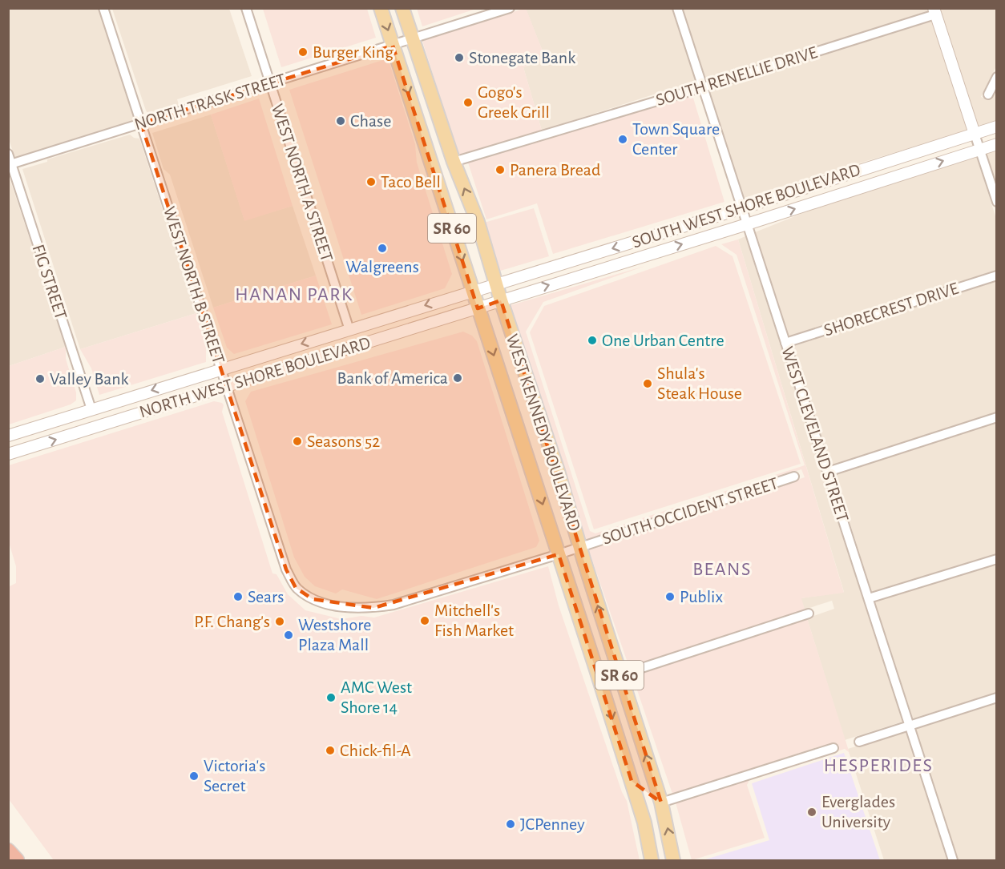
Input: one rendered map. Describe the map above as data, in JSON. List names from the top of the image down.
{
  "streets": {
    "main road": ["SR 60", "WEST KENNEDY BOULEVARD"],
    "street": [
      "SOUTH RENELLIE DRIVE",
      "NORTH TRASK STREET",
      "WEST NORTH A STREET",
      "SOUTH WEST SHORE BOULEVARD",
      "FIG STREET",
      "WEST NORTH B STREET",
      "SHORECREST DRIVE",
      "NORTH WEST SHORE BOULEVARD",
      "WEST CLEVELAND STREET",
      "SOUTH OCCIDENT STREET"
    ]
  },
  "crossings": [
    ["SOUTH RENELLIE DRIVE", "WEST KENNEDY BOULEVARD"],
    ["SOUTH RENELLIE DRIVE", "WEST CLEVELAND STREET"],
    ["NORTH TRASK STREET", "WEST NORTH A STREET"],
    ["NORTH TRASK STREET", "FIG STREET"],
    ["NORTH TRASK STREET", "WEST NORTH B STREET"],
    ["NORTH TRASK STREET", "WEST KENNEDY BOULEVARD"],
    ["WEST NORTH A STREET", "NORTH WEST SHORE BOULEVARD"],
    ["SOUTH WEST SHORE BOULEVARD", "NORTH WEST SHORE BOULEVARD"],
    ["SOUTH WEST SHORE BOULEVARD", "WEST KENNEDY BOULEVARD"],
    ["SOUTH WEST SHORE BOULEVARD", "WEST CLEVELAND STREET"],
    ["FIG STREET", "NORTH WEST SHORE BOULEVARD"],
    ["WEST NORTH B STREET", "NORTH WEST SHORE BOULEVARD"],
    ["WEST NORTH B STREET", "SOUTH OCCIDENT STREET"],
    ["SHORECREST DRIVE", "WEST CLEVELAND STREET"],
    ["NORTH WEST SHORE BOULEVARD", "WEST KENNEDY BOULEVARD"],
    ["WEST KENNEDY BOULEVARD", "SOUTH OCCIDENT STREET"]
  ],
  "districts": ["HANAN PARK", "BEANS", "HESPERIDES"],
  "places": [
    "Burger King",
    "Stonegate Bank",
    "Gogo's Greek Grill",
    "Chase",
    "Town Square Center",
    "Panera Bread",
    "Taco Bell",
    "Walgreens",
    "One Urban Centre",
    "Bank of America",
    "Valley Bank",
    "Shula's Steak House",
    "Seasons 52",
    "Sears",
    "Publix",
    "Mitchell's Fish Market",
    "P.F. Chang's",
    "Westshore Plaza Mall",
    "AMC West Shore 14",
    "Chick-fil-A",
    "Victoria's Secret",
    "Everglades University",
    "JCPenney"
  ]
}
